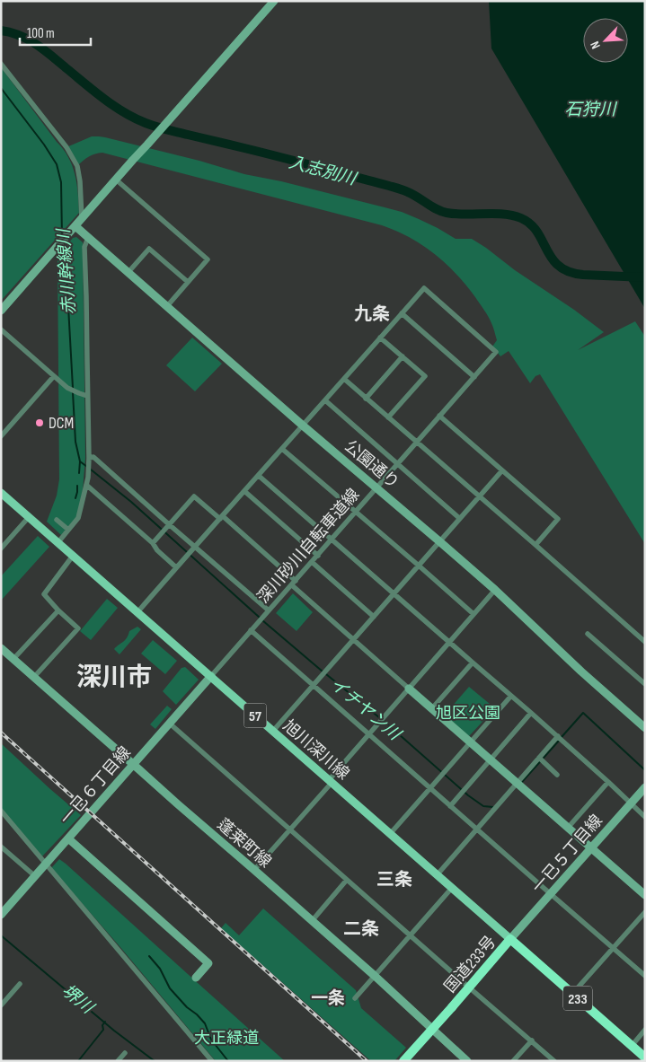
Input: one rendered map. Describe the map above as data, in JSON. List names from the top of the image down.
{
  "streets": {
    "highway": ["国道233号", "233"],
    "main road": ["57", "旭川深川線"],
    "street": [
      "公園通り",
      "深川砂川自転車道線",
      "一已６丁目線",
      "蓬莱町線",
      "一已５丁目線"
    ]
  },
  "crossings": [
    ["公園通り", "深川砂川自転車道線"],
    ["深川砂川自転車道線", "旭川深川線"],
    ["深川砂川自転車道線", "一已６丁目線"],
    ["旭川深川線", "一已６丁目線"],
    ["旭川深川線", "一已５丁目線"],
    ["旭川深川線", "国道233号"],
    ["一已６丁目線", "蓬莱町線"],
    ["一已５丁目線", "国道233号"]
  ],
  "districts": [
    "九条",
    "深川市",
    "三条",
    "二条",
    "一条"
  ],
  "water": [
    "石狩川",
    "入志別川",
    "赤川幹線川",
    "イチヤン川",
    "堺川"
  ],
  "parks": ["旭区公園", "大正緑道"],
  "places": ["DCM"],
  "scale_bar": "100 m",
  "north": "bottom left"
}
